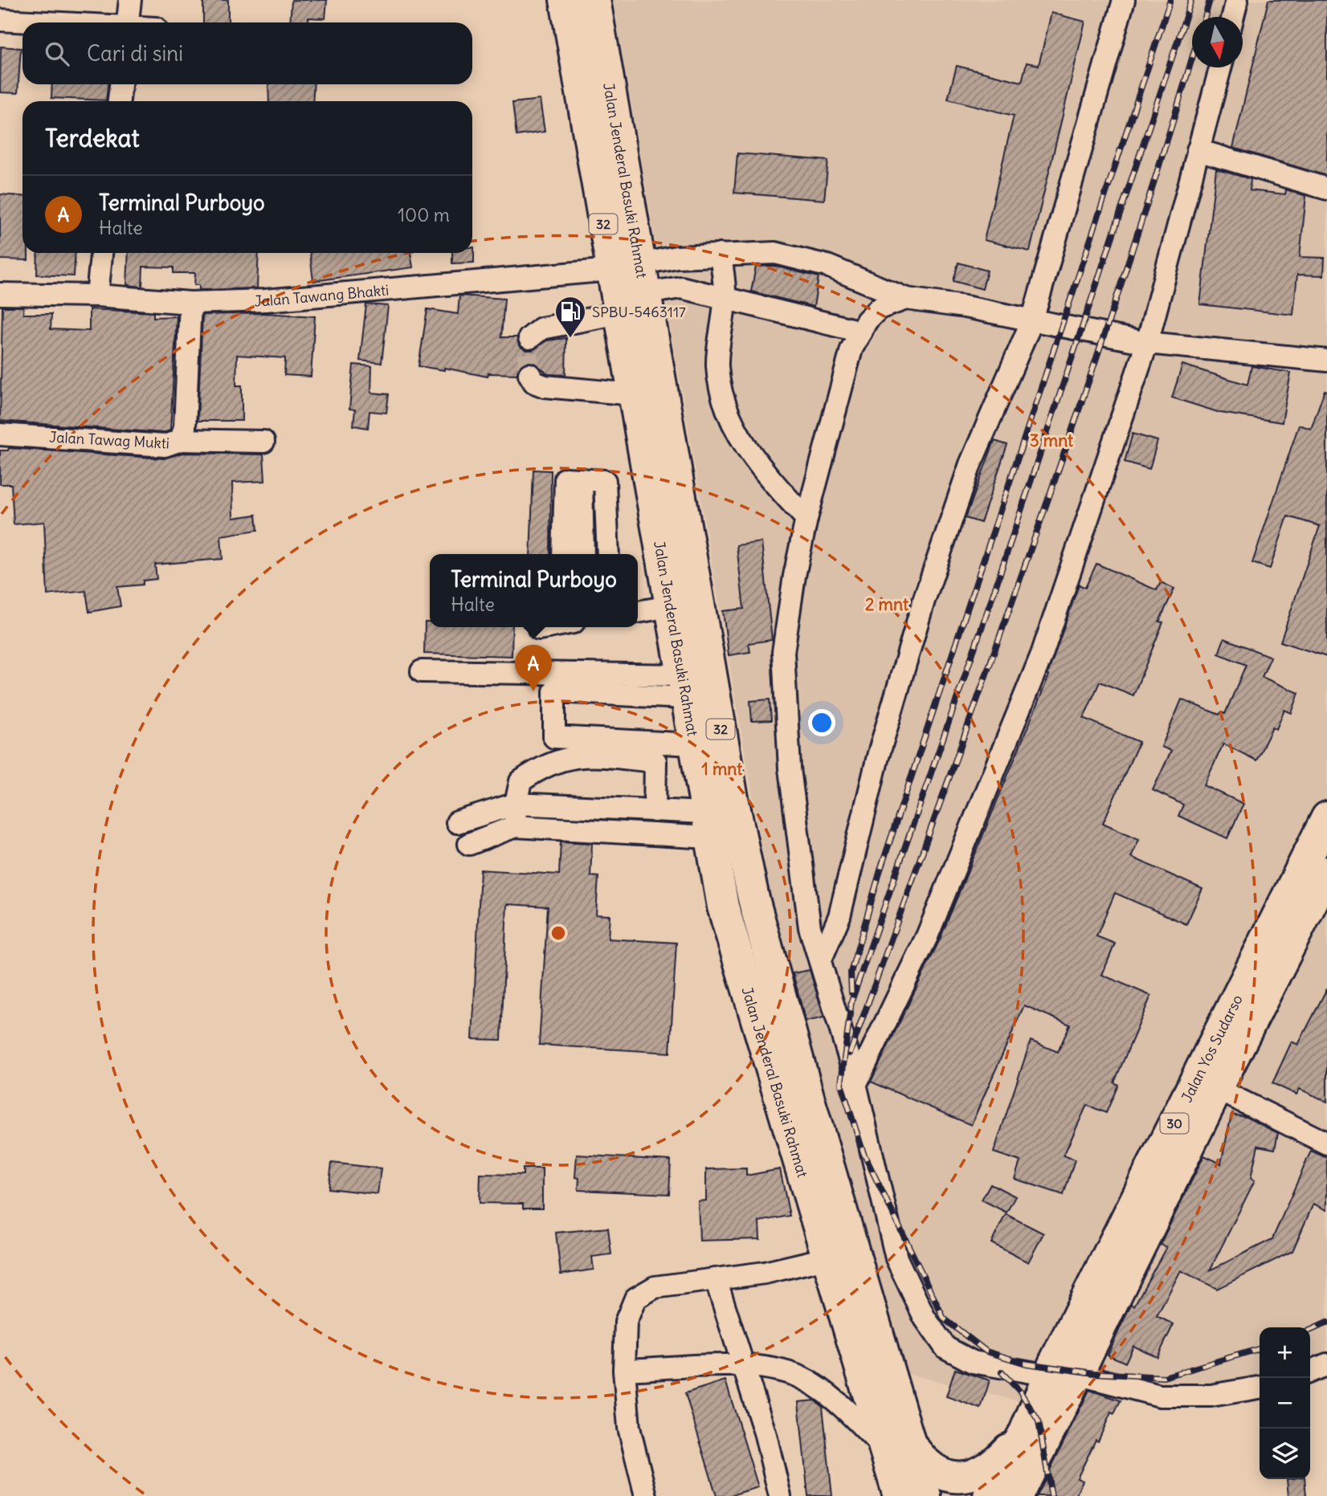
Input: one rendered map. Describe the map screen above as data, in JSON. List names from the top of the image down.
{
  "streets": {
    "highway": [
      "Jalan Jenderal Basuki Rahmat",
      "32",
      "Jalan Yos Sudarso",
      "30"
    ],
    "street": ["Jalan Tawang Bhakti", "Jalan Tawag Mukti"]
  },
  "crossings": [
    ["Jalan Jenderal Basuki Rahmat", "32"],
    ["Jalan Jenderal Basuki Rahmat", "Jalan Tawang Bhakti"],
    ["Jalan Jenderal Basuki Rahmat", "30"],
    ["32", "30"],
    ["Jalan Tawang Bhakti", "Jalan Tawag Mukti"],
    ["Jalan Yos Sudarso", "30"]
  ],
  "places": {
    "fuel station": ["SPBU-5463117"]
  },
  "north": "bottom",
  "page": {
    "search": "Cari di sini",
    "heading": "Terdekat",
    "list": [
      {
        "mark": "A",
        "name": "Terminal Purboyo",
        "note": "Halte",
        "value": "100 m"
      }
    ],
    "popup": ["Terminal Purboyo", "Halte"],
    "pins": "A",
    "map_buttons": ["+", "−"]
  },
  "rings": ["3 mnt", "2 mnt", "1 mnt"]
}
